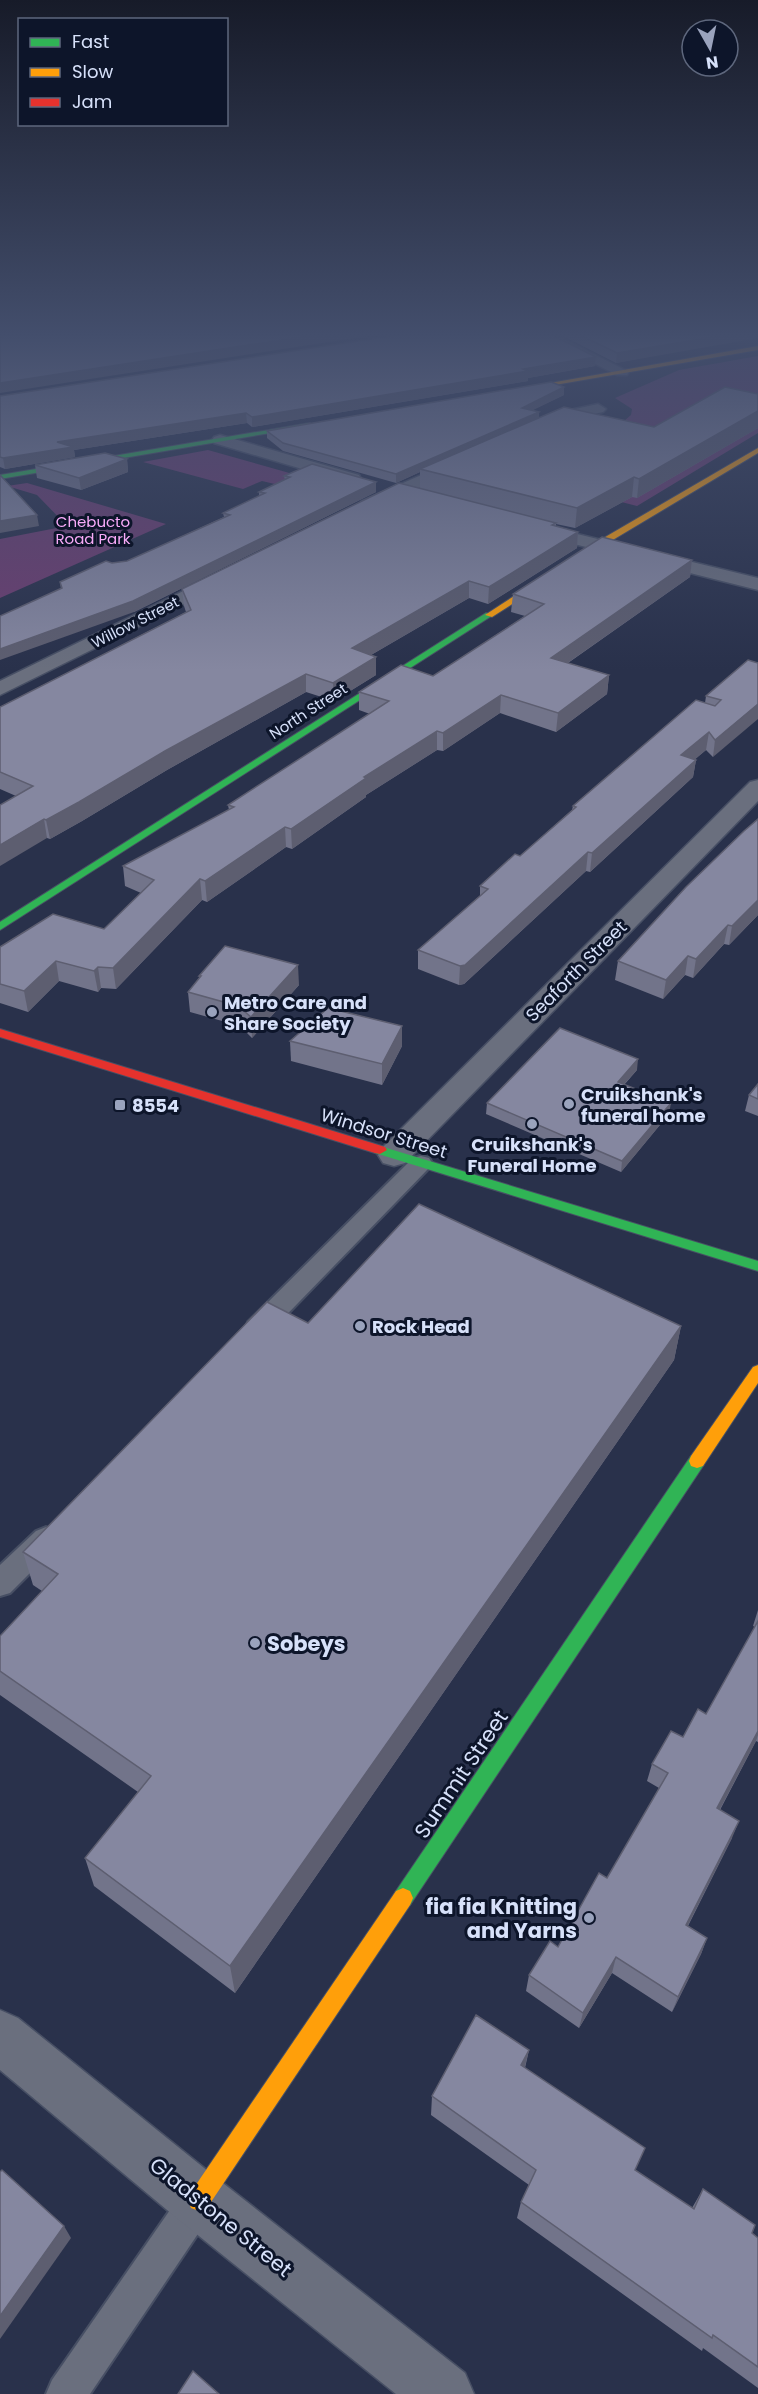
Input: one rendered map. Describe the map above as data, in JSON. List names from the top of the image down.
{
  "streets": {
    "street": [
      "Willow Street",
      "North Street",
      "Seaforth Street",
      "Windsor Street",
      "Summit Street",
      "Gladstone Street"
    ]
  },
  "crossings": [
    ["Seaforth Street", "Windsor Street"],
    ["Summit Street", "Gladstone Street"]
  ],
  "parks": ["Chebucto Road Park"],
  "places": {
    "other": [
      "Metro Care and Share Society",
      "Cruikshank's funeral home",
      "Cruikshank's Funeral Home",
      "Rock Head",
      "Sobeys",
      "fia fia Knitting and Yarns"
    ],
    "transit": ["8554"]
  },
  "legend": ["Fast", "Slow", "Jam"],
  "north": "bottom"
}
